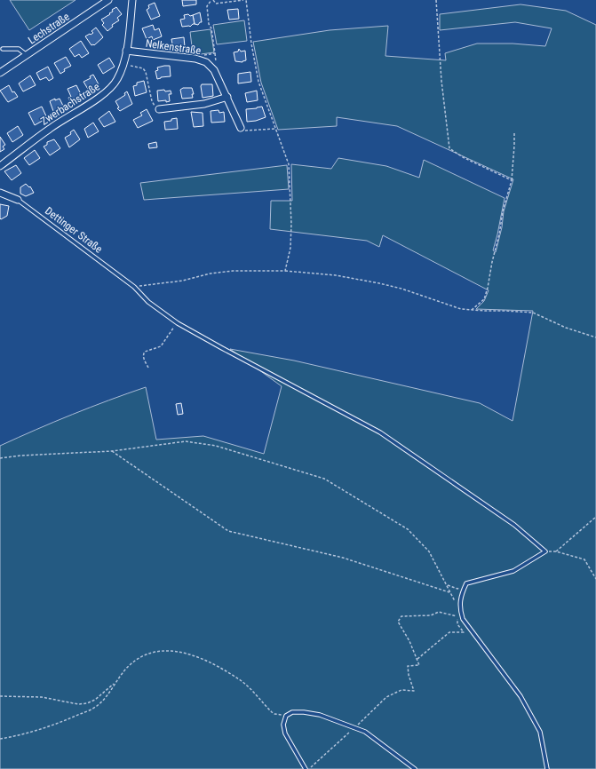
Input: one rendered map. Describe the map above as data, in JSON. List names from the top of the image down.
{
  "streets": {
    "street": [
      "Lechstraße",
      "Nelkenstraße",
      "Zwerbachstraße",
      "Dettinger Straße"
    ]
  },
  "crossings": [
    ["Nelkenstraße", "Zwerbachstraße"]
  ]
}
